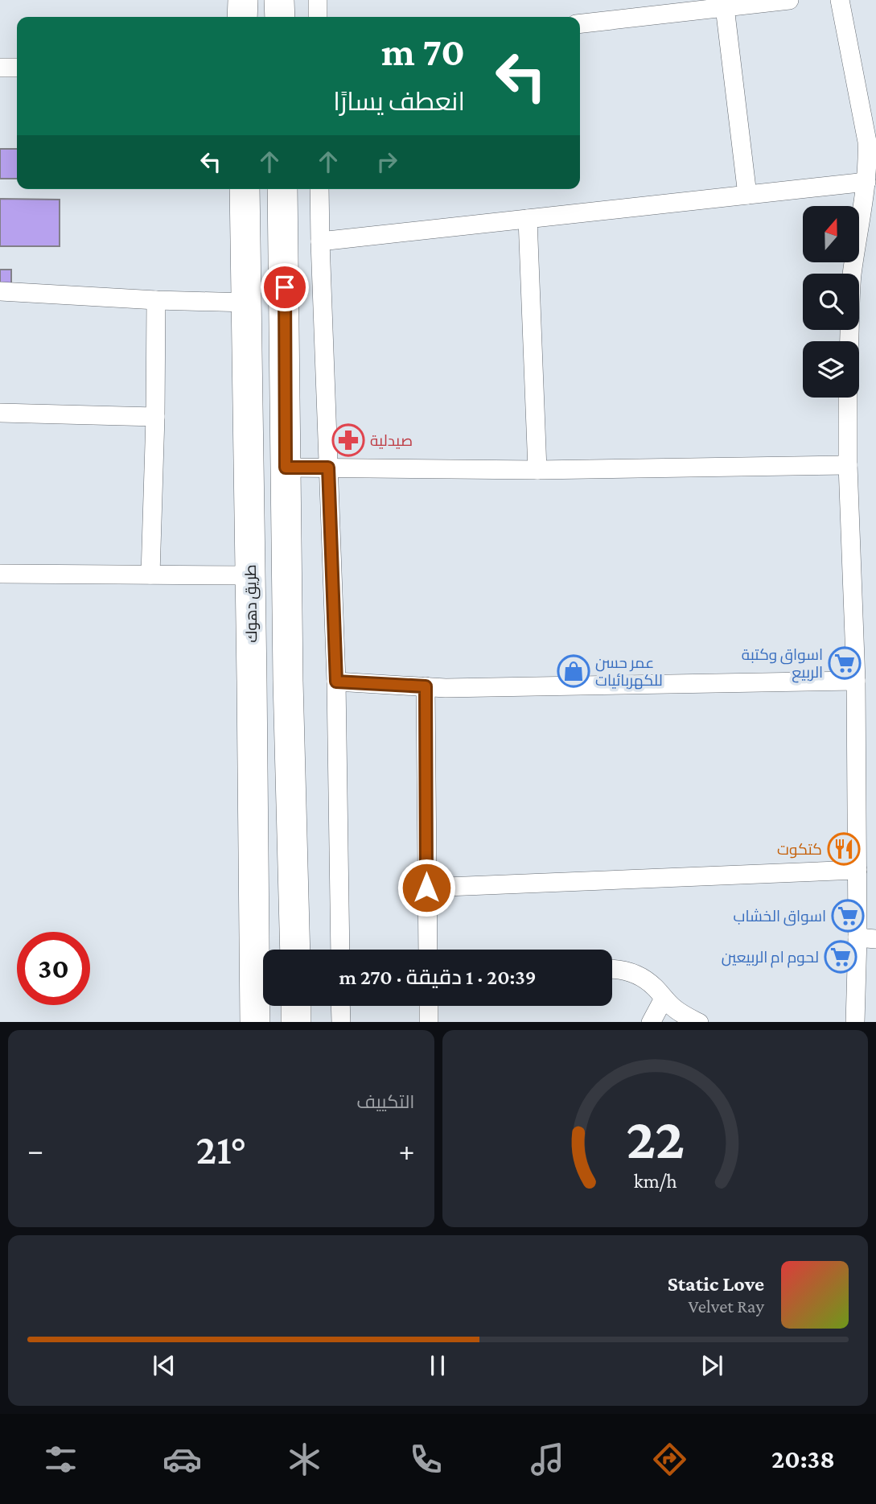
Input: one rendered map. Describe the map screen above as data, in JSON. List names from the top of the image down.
{
  "streets": {
    "main road": ["طريق دهوك"]
  },
  "places": {
    "pharmacy": ["صيدلية"],
    "supermarket": ["اسواق وكتبة الربيع", "اسواق الخشاب", "لحوم ام الربيعين"],
    "shop": ["عمر حسن للكهربائيات"],
    "restaurant": ["كتكوت"]
  },
  "north": "top",
  "page": {
    "turn": ["70 m", "انعطف يسارًا"],
    "limit": "30",
    "trip": "20:39 · 1 دقيقة · 270 m",
    "tile": "التكييف",
    "heat": ["−", "21°", "+"],
    "song": ["Static Love", "Velvet Ray"],
    "tabs": "20:38",
    "gauge": ["22", "km/h"]
  }
}
